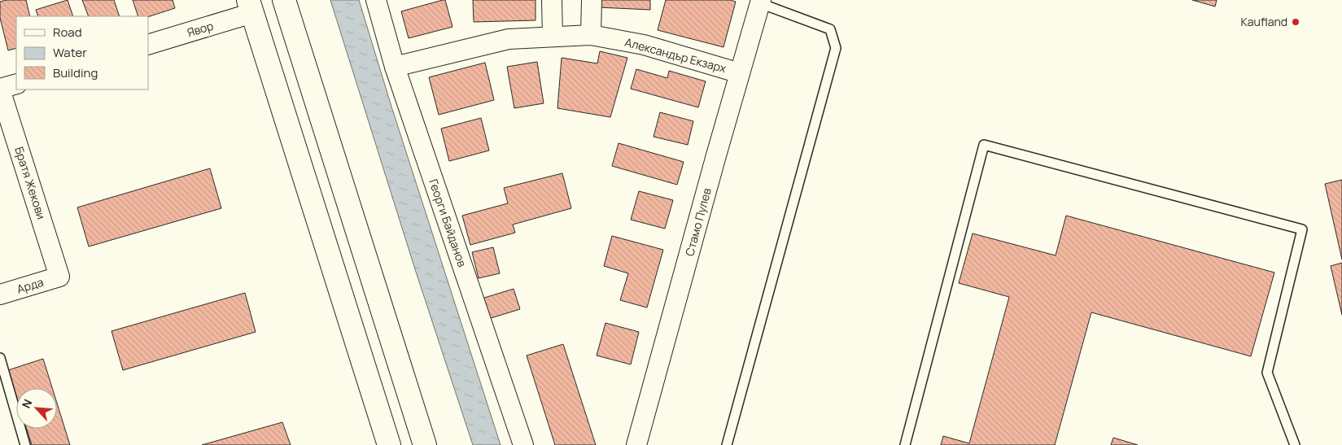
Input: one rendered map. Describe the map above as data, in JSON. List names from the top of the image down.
{
  "streets": {
    "street": [
      "Явор",
      "Александър Екзарх",
      "Братя Жекови",
      "Стамо Пулев",
      "Георги Байданов",
      "Арда"
    ]
  },
  "crossings": [
    ["Александър Екзарх", "Стамо Пулев"],
    ["Александър Екзарх", "Георги Байданов"],
    ["Братя Жекови", "Арда"]
  ],
  "places": ["Kaufland"],
  "legend": ["Road", "Water", "Building"],
  "north": "top left"
}
